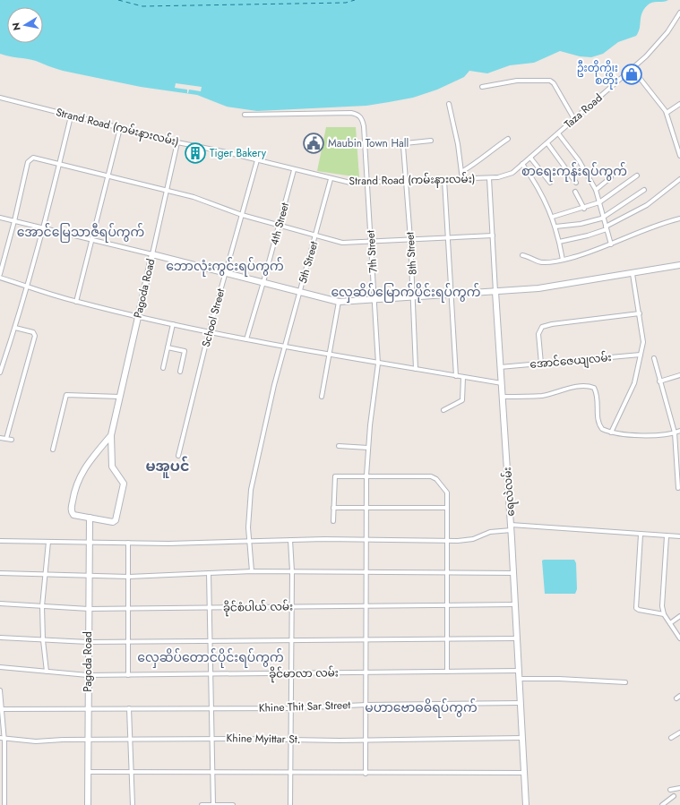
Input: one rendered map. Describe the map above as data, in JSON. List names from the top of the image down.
{
  "streets": {
    "main road": ["Pagoda Road", "ရေလဲလမ်း"],
    "street": [
      "Taza Road",
      "Strand Road (ကမ်းနားလမ်း)",
      "4th Street",
      "7th Street",
      "8th Street",
      "5th Street",
      "School Street",
      "အောင်ဇေယျလမ်း",
      "ခိုင်စံပါယ် လမ်း",
      "ခိုင်မာလာ လမ်း",
      "Khine Thit Sar Street",
      "Khine Myittar St."
    ]
  },
  "crossings": [
    ["Taza Road", "Strand Road (ကမ်းနားလမ်း)"],
    ["Taza Road", "ရေလဲလမ်း"],
    ["Strand Road (ကမ်းနားလမ်း)", "4th Street"],
    ["Strand Road (ကမ်းနားလမ်း)", "7th Street"],
    ["Strand Road (ကမ်းနားလမ်း)", "8th Street"],
    ["Strand Road (ကမ်းနားလမ်း)", "5th Street"],
    ["Strand Road (ကမ်းနားလမ်း)", "Pagoda Road"],
    ["Strand Road (ကမ်းနားလမ်း)", "School Street"],
    ["Strand Road (ကမ်းနားလမ်း)", "ရေလဲလမ်း"],
    ["7th Street", "ခိုင်စံပါယ် လမ်း"],
    ["7th Street", "ခိုင်မာလာ လမ်း"],
    ["7th Street", "Khine Thit Sar Street"],
    ["7th Street", "Khine Myittar St."],
    ["Pagoda Road", "ခိုင်စံပါယ် လမ်း"],
    ["Pagoda Road", "ခိုင်မာလာ လမ်း"],
    ["Pagoda Road", "Khine Thit Sar Street"],
    ["Pagoda Road", "Khine Myittar St."],
    ["အောင်ဇေယျလမ်း", "ရေလဲလမ်း"],
    ["ရေလဲလမ်း", "ခိုင်စံပါယ် လမ်း"],
    ["ရေလဲလမ်း", "ခိုင်မာလာ လမ်း"],
    ["ရေလဲလမ်း", "Khine Thit Sar Street"],
    ["ရေလဲလမ်း", "Khine Myittar St."]
  ],
  "districts": [
    "စာရေးကုန်းရပ်ကွက်",
    "အောင်မြေသာဇီရပ်ကွက်",
    "ဘောလုံးကွင်းရပ်ကွက်",
    "လှေဆိပ်မြောက်ပိုင်းရပ်ကွက်",
    "မအူပင်",
    "လှေဆိပ်တောင်ပိုင်းရပ်ကွက်",
    "မဟာဗောဓဓိရပ်ကွက်"
  ],
  "places": {
    "shop": ["ဦးတိုက္စိုး စတိုး"],
    "public building": ["Maubin Town Hall"],
    "building": ["Tiger Bakery"]
  },
  "north": "left"
}
